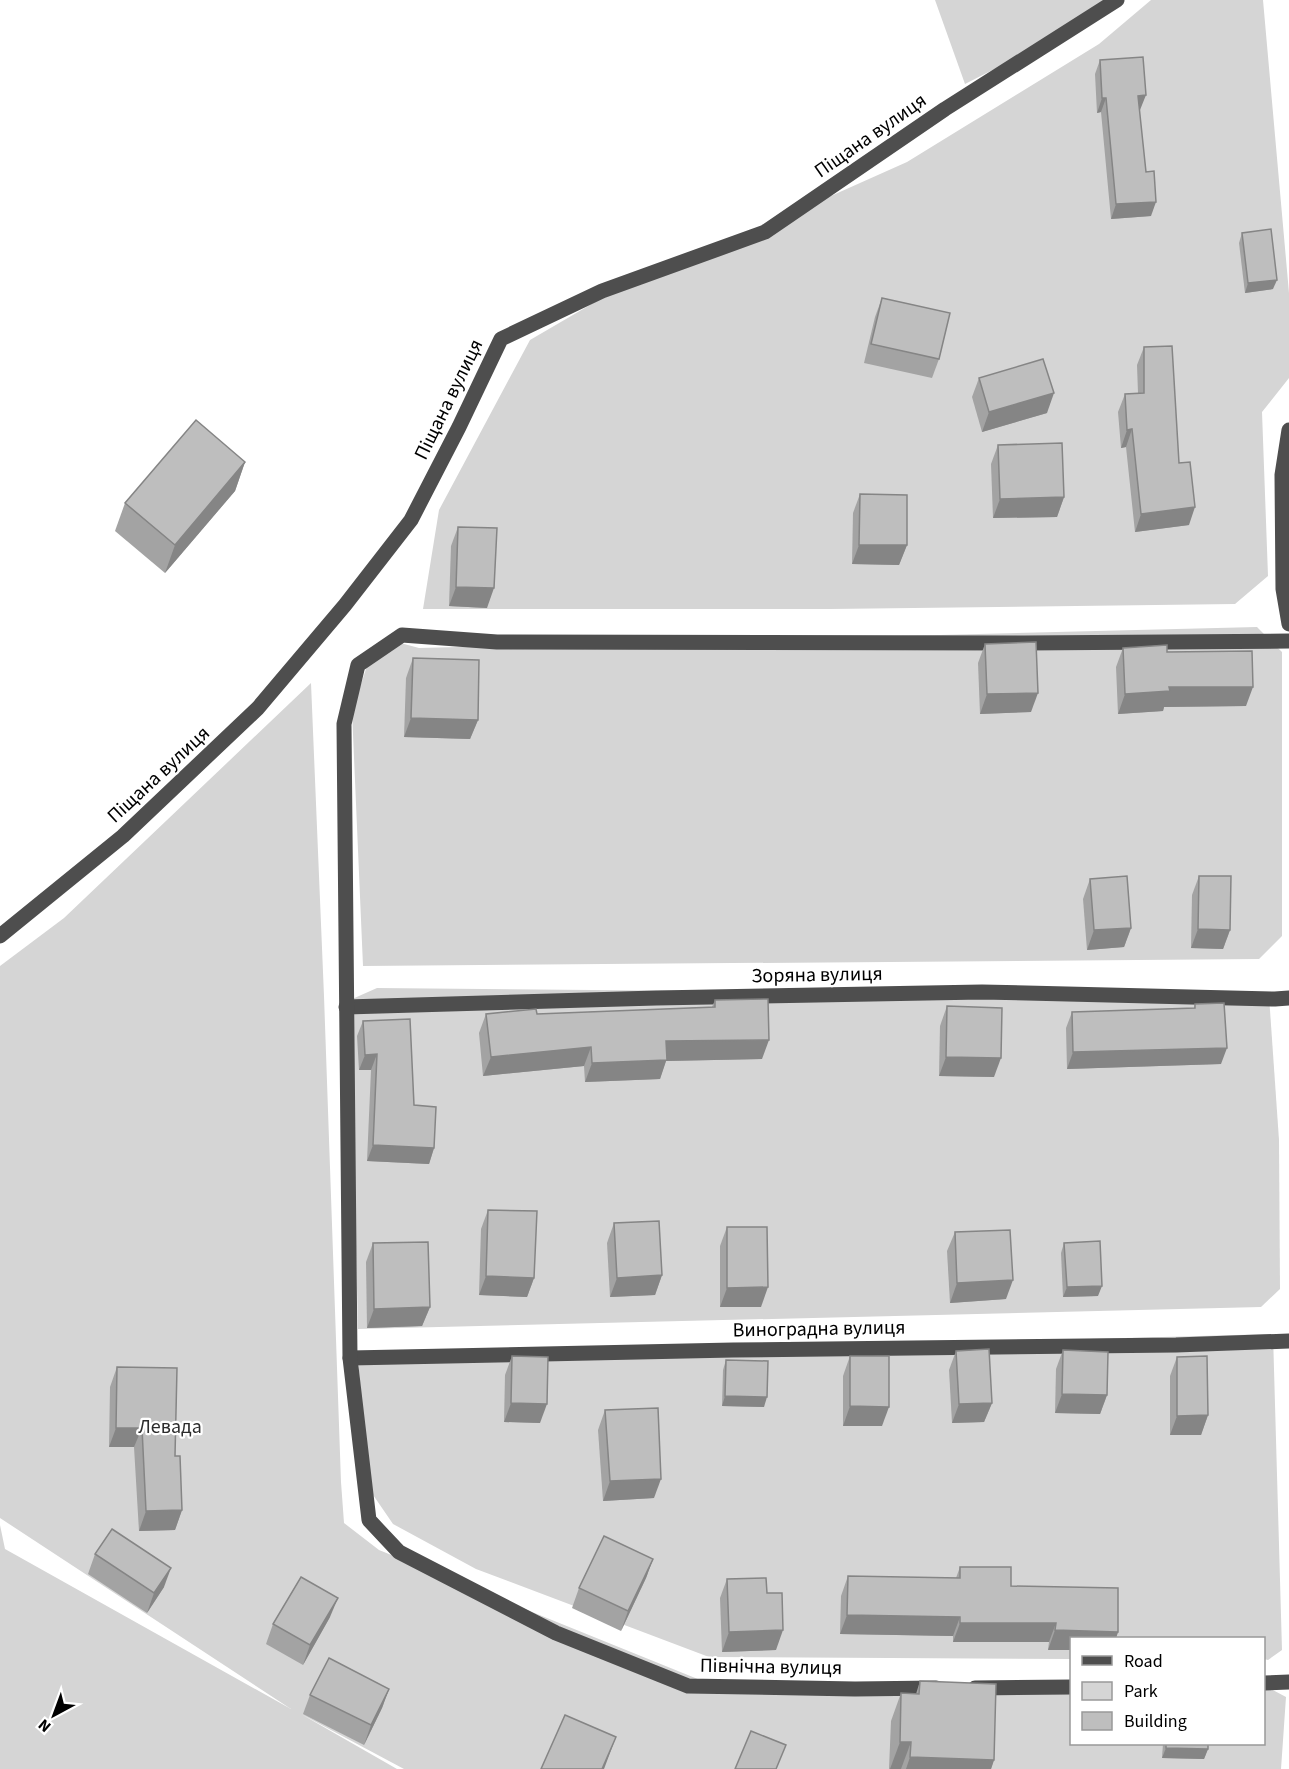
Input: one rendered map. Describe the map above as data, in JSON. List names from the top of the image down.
{
  "streets": {
    "street": [
      "Піщана вулиця",
      "Зоряна вулиця",
      "Виноградна вулиця",
      "Північна вулиця"
    ]
  },
  "crossings": [
    ["Виноградна вулиця", "Північна вулиця"]
  ],
  "parks": ["Левада"],
  "legend": ["Road", "Park", "Building"],
  "north": "bottom left"
}
